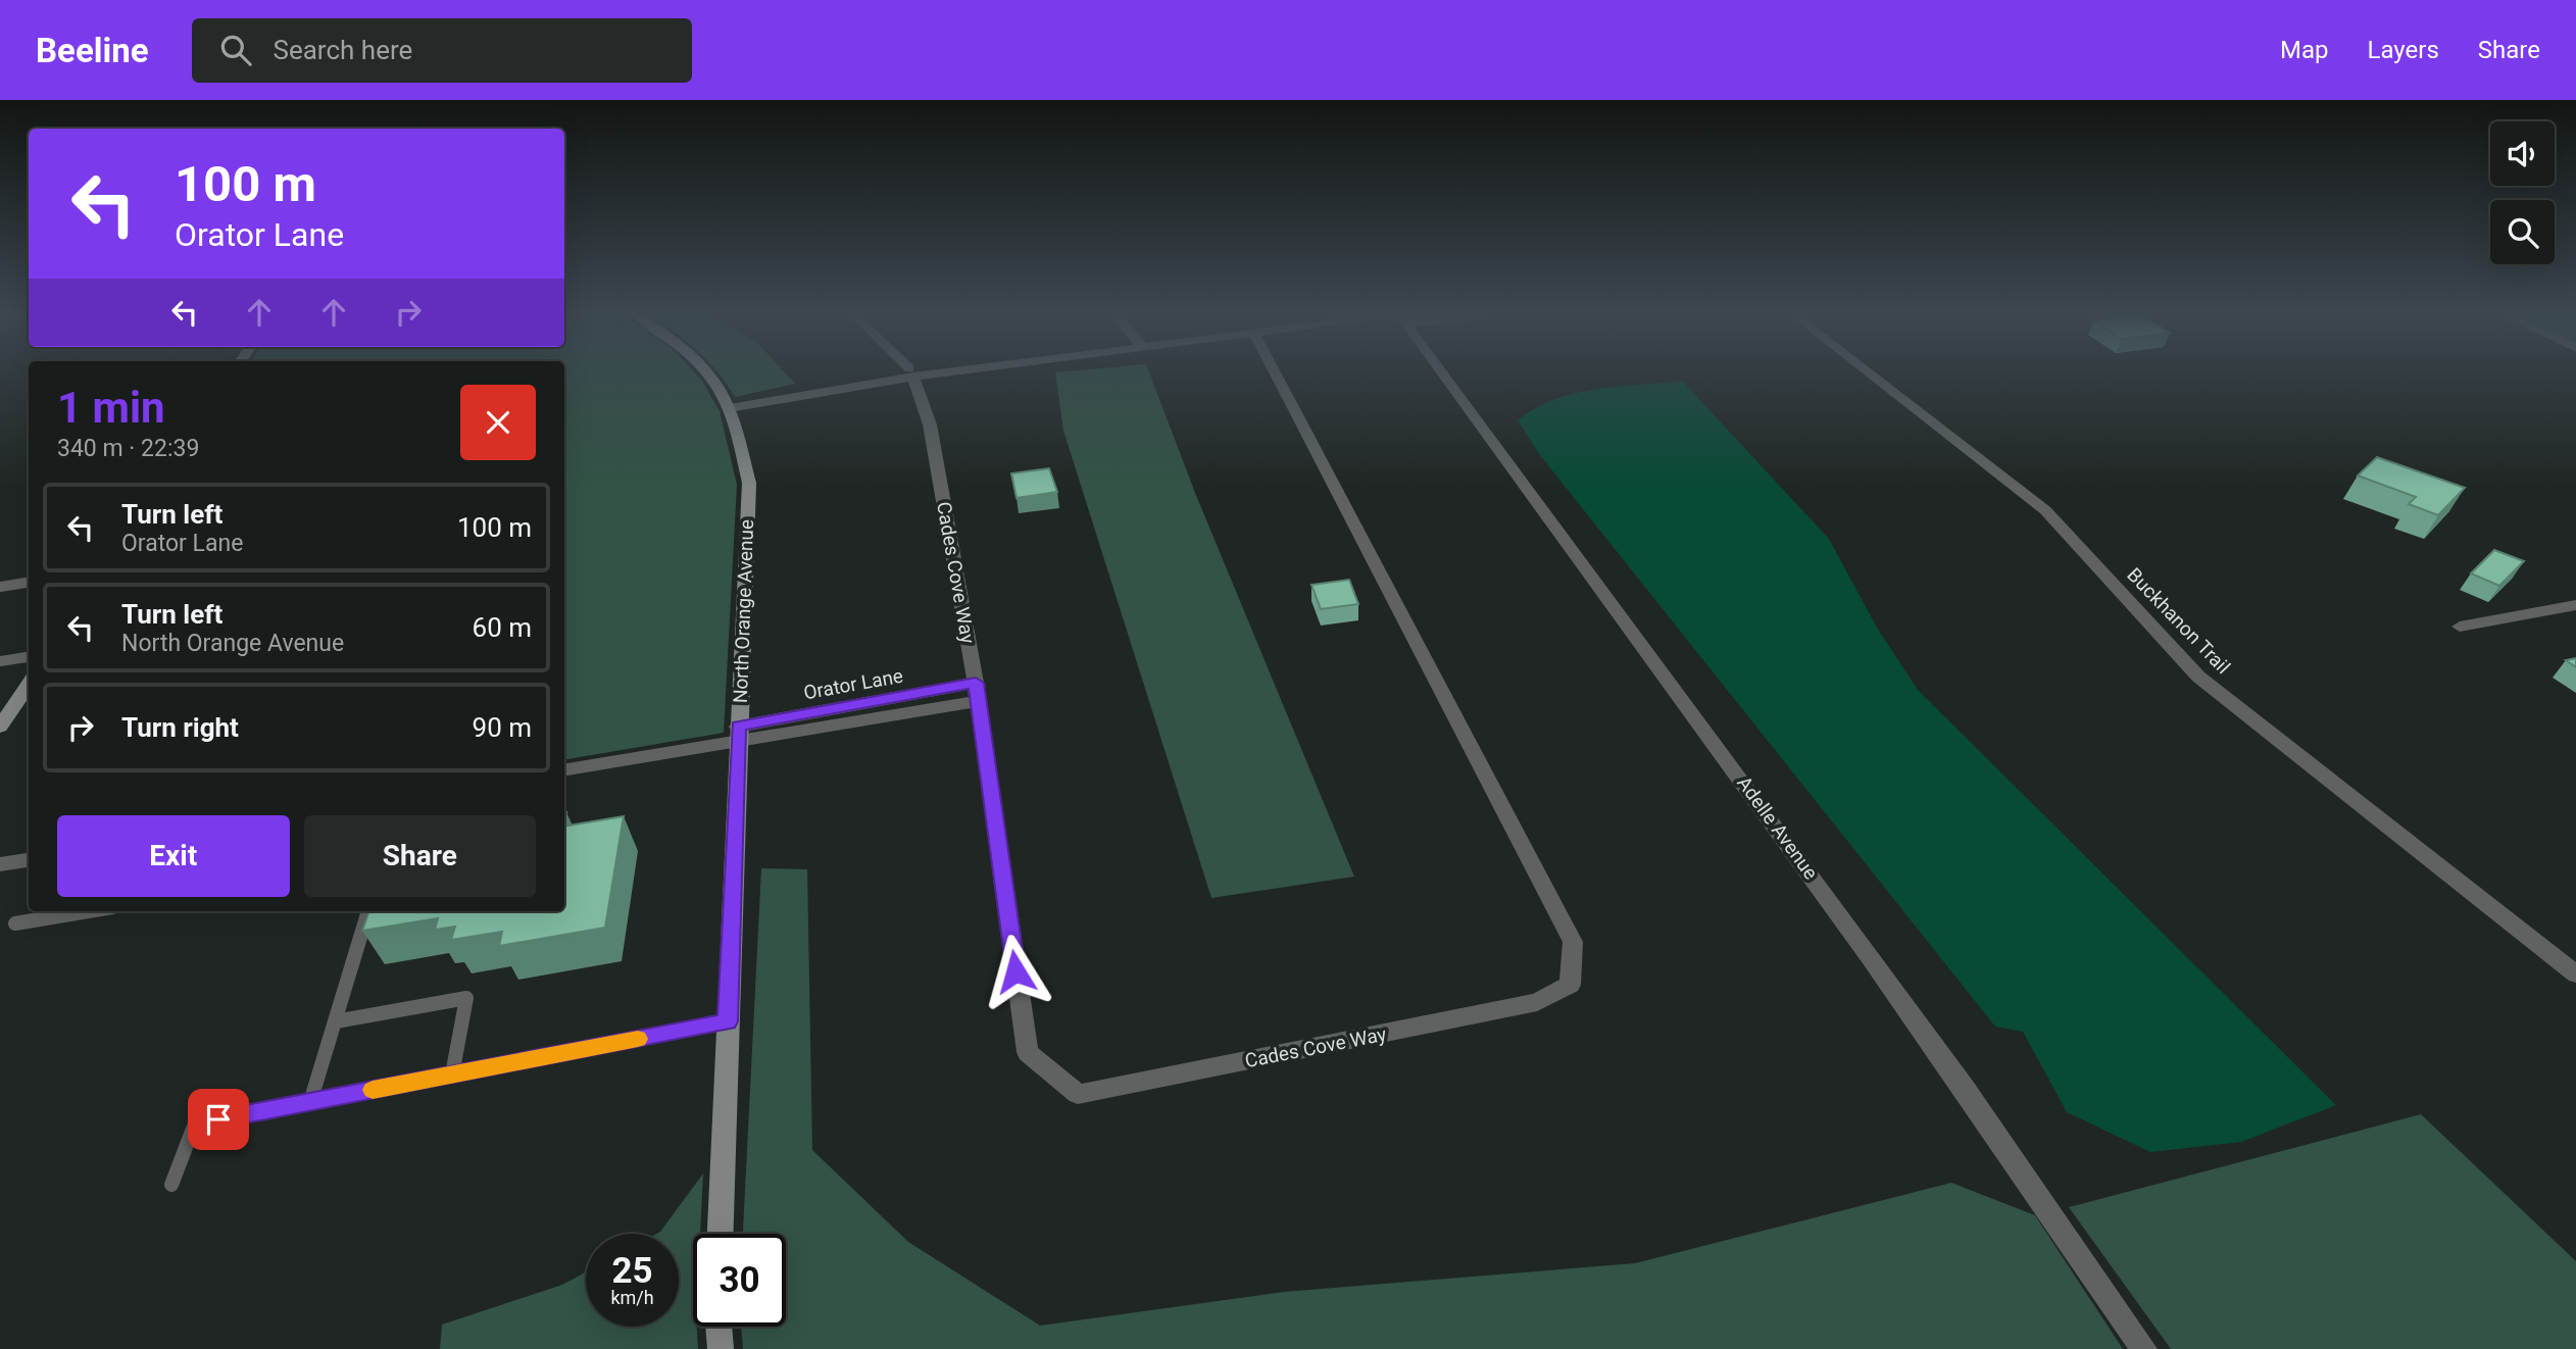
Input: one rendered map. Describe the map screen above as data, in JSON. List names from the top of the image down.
{
  "streets": {
    "street": [
      "Cades Cove Way",
      "North Orange Avenue",
      "Buckhanon Trail",
      "Orator Lane",
      "Adelle Avenue"
    ]
  },
  "crossings": [
    ["Cades Cove Way", "Orator Lane"],
    ["North Orange Avenue", "Orator Lane"]
  ],
  "page": {
    "header": "Beeline",
    "search": "Search here",
    "nav": ["Map", "Layers", "Share"],
    "turn": ["100 m", "Orator Lane"],
    "heading": ["1 min", "340 m · 22:39"],
    "list": [
      {
        "name": "Turn left",
        "note": "Orator Lane",
        "value": "100 m"
      },
      {
        "name": "Turn left",
        "note": "North Orange Avenue",
        "value": "60 m"
      },
      {
        "name": "Turn right",
        "value": "90 m"
      }
    ],
    "buttons": ["Exit", "Share"],
    "speed": "25 km/h",
    "limit": "30"
  }
}
